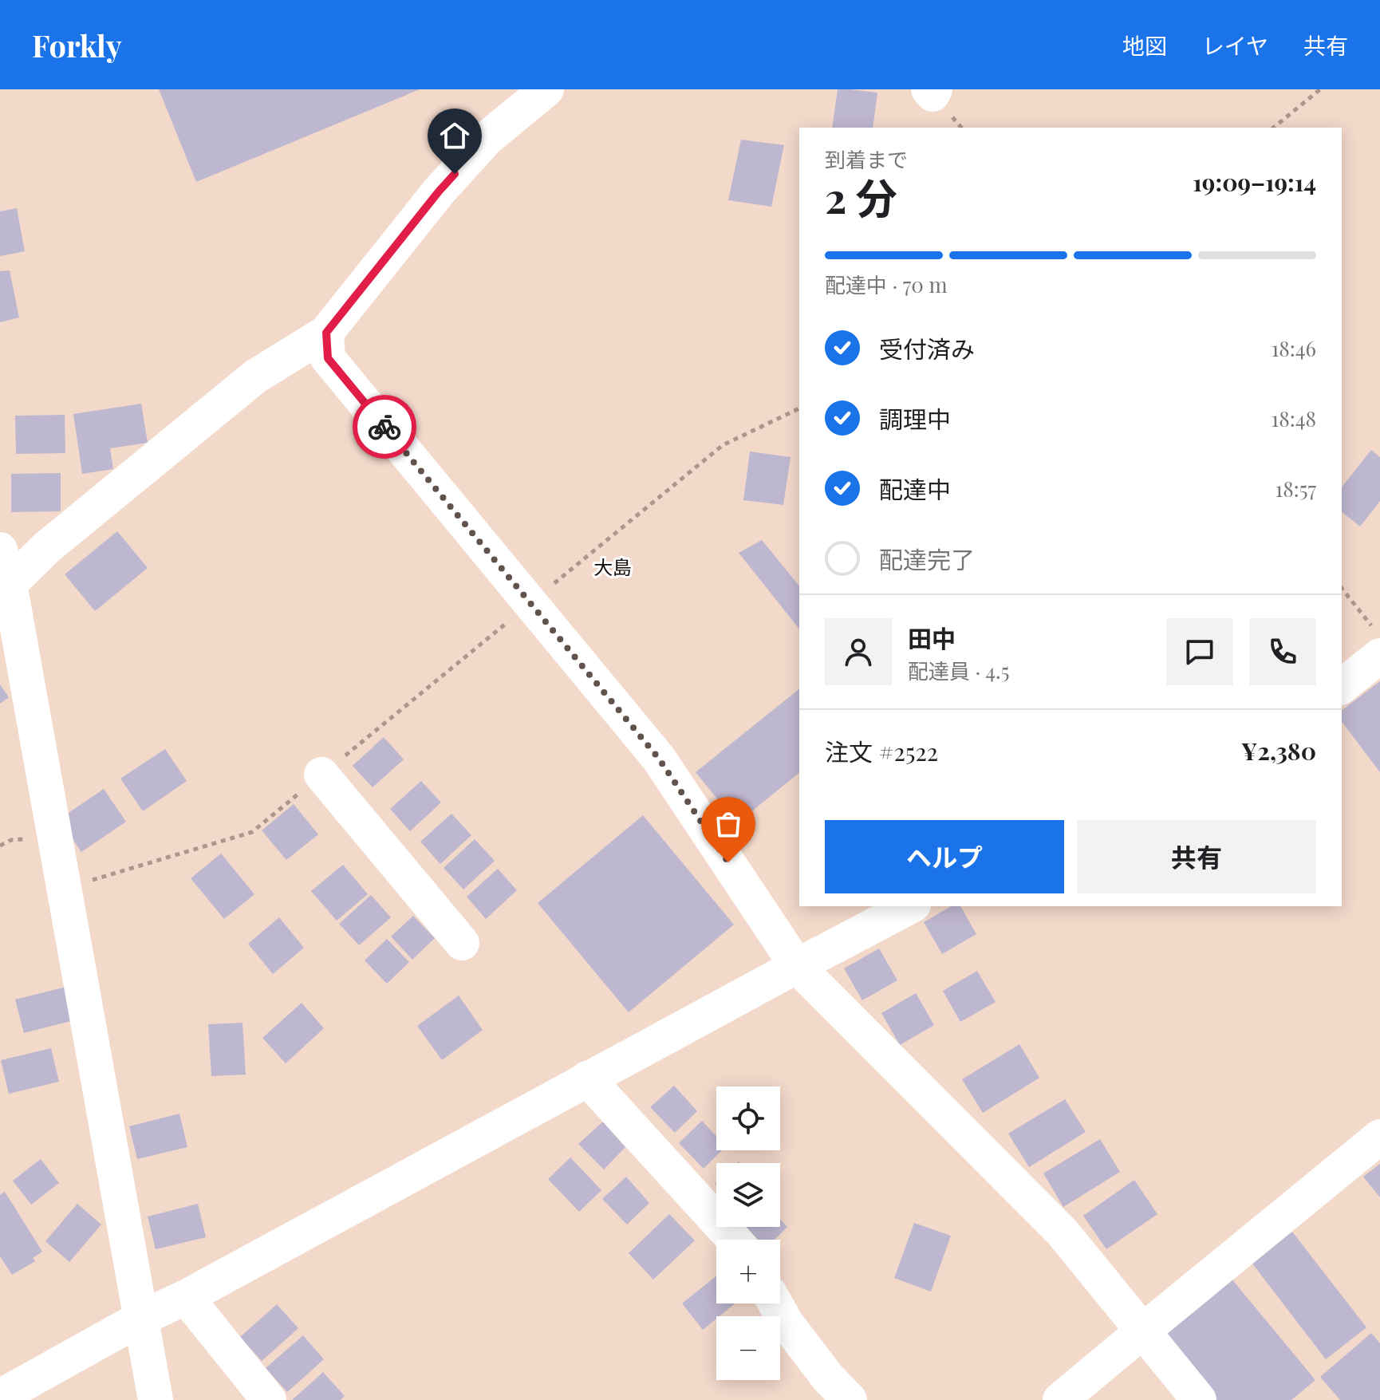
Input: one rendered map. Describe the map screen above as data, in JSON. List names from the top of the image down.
{
  "districts": ["大島"],
  "page": {
    "header": "Forkly",
    "nav": ["地図", "レイヤ", "共有"],
    "heading": ["2 分", "到着まで", "19:09–19:14"],
    "panel": [
      "田中",
      "配達員 · 4.5",
      "注文 #2522",
      "¥2,380"
    ],
    "bar": "配達中 · 70 m",
    "list": [
      ["受付済み", "18:46"],
      ["調理中", "18:48"],
      ["配達中", "18:57"],
      "配達完了"
    ],
    "buttons": ["ヘルプ", "共有"],
    "map_buttons": ["+", "−"]
  }
}
